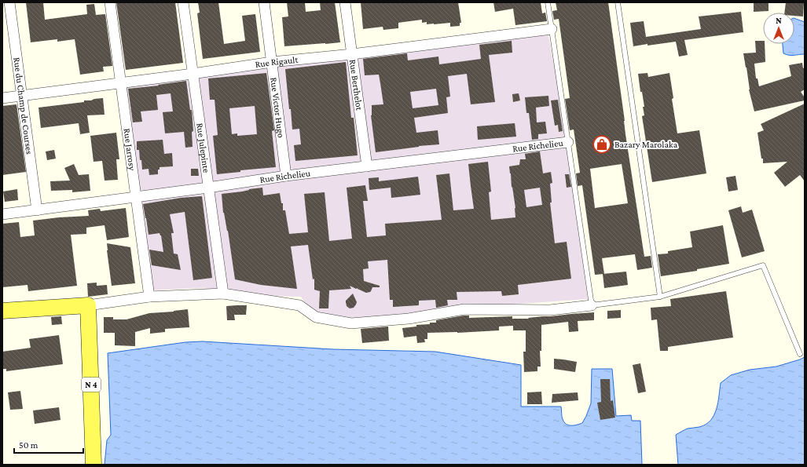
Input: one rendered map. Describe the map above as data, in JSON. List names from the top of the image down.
{
  "streets": {
    "main road": ["N 4"],
    "street": [
      "Rue Rigault",
      "Rue Berthelot",
      "Rue du Champ de Courses",
      "Rue Victor Hugo",
      "Rue Richelieu",
      "Rue Julepinte",
      "Rue Jarrosy"
    ]
  },
  "crossings": [
    ["Rue Rigault", "Rue Berthelot"],
    ["Rue Rigault", "Rue du Champ de Courses"],
    ["Rue Rigault", "Rue Victor Hugo"],
    ["Rue Rigault", "Rue Julepinte"],
    ["Rue Rigault", "Rue Jarrosy"],
    ["Rue Berthelot", "Rue Richelieu"],
    ["Rue du Champ de Courses", "Rue Richelieu"],
    ["Rue Victor Hugo", "Rue Richelieu"],
    ["Rue Richelieu", "Rue Julepinte"],
    ["Rue Richelieu", "Rue Jarrosy"]
  ],
  "places": {
    "shop": ["Bazary Marolaka"]
  },
  "scale_bar": "50 m",
  "north": "top"
}
